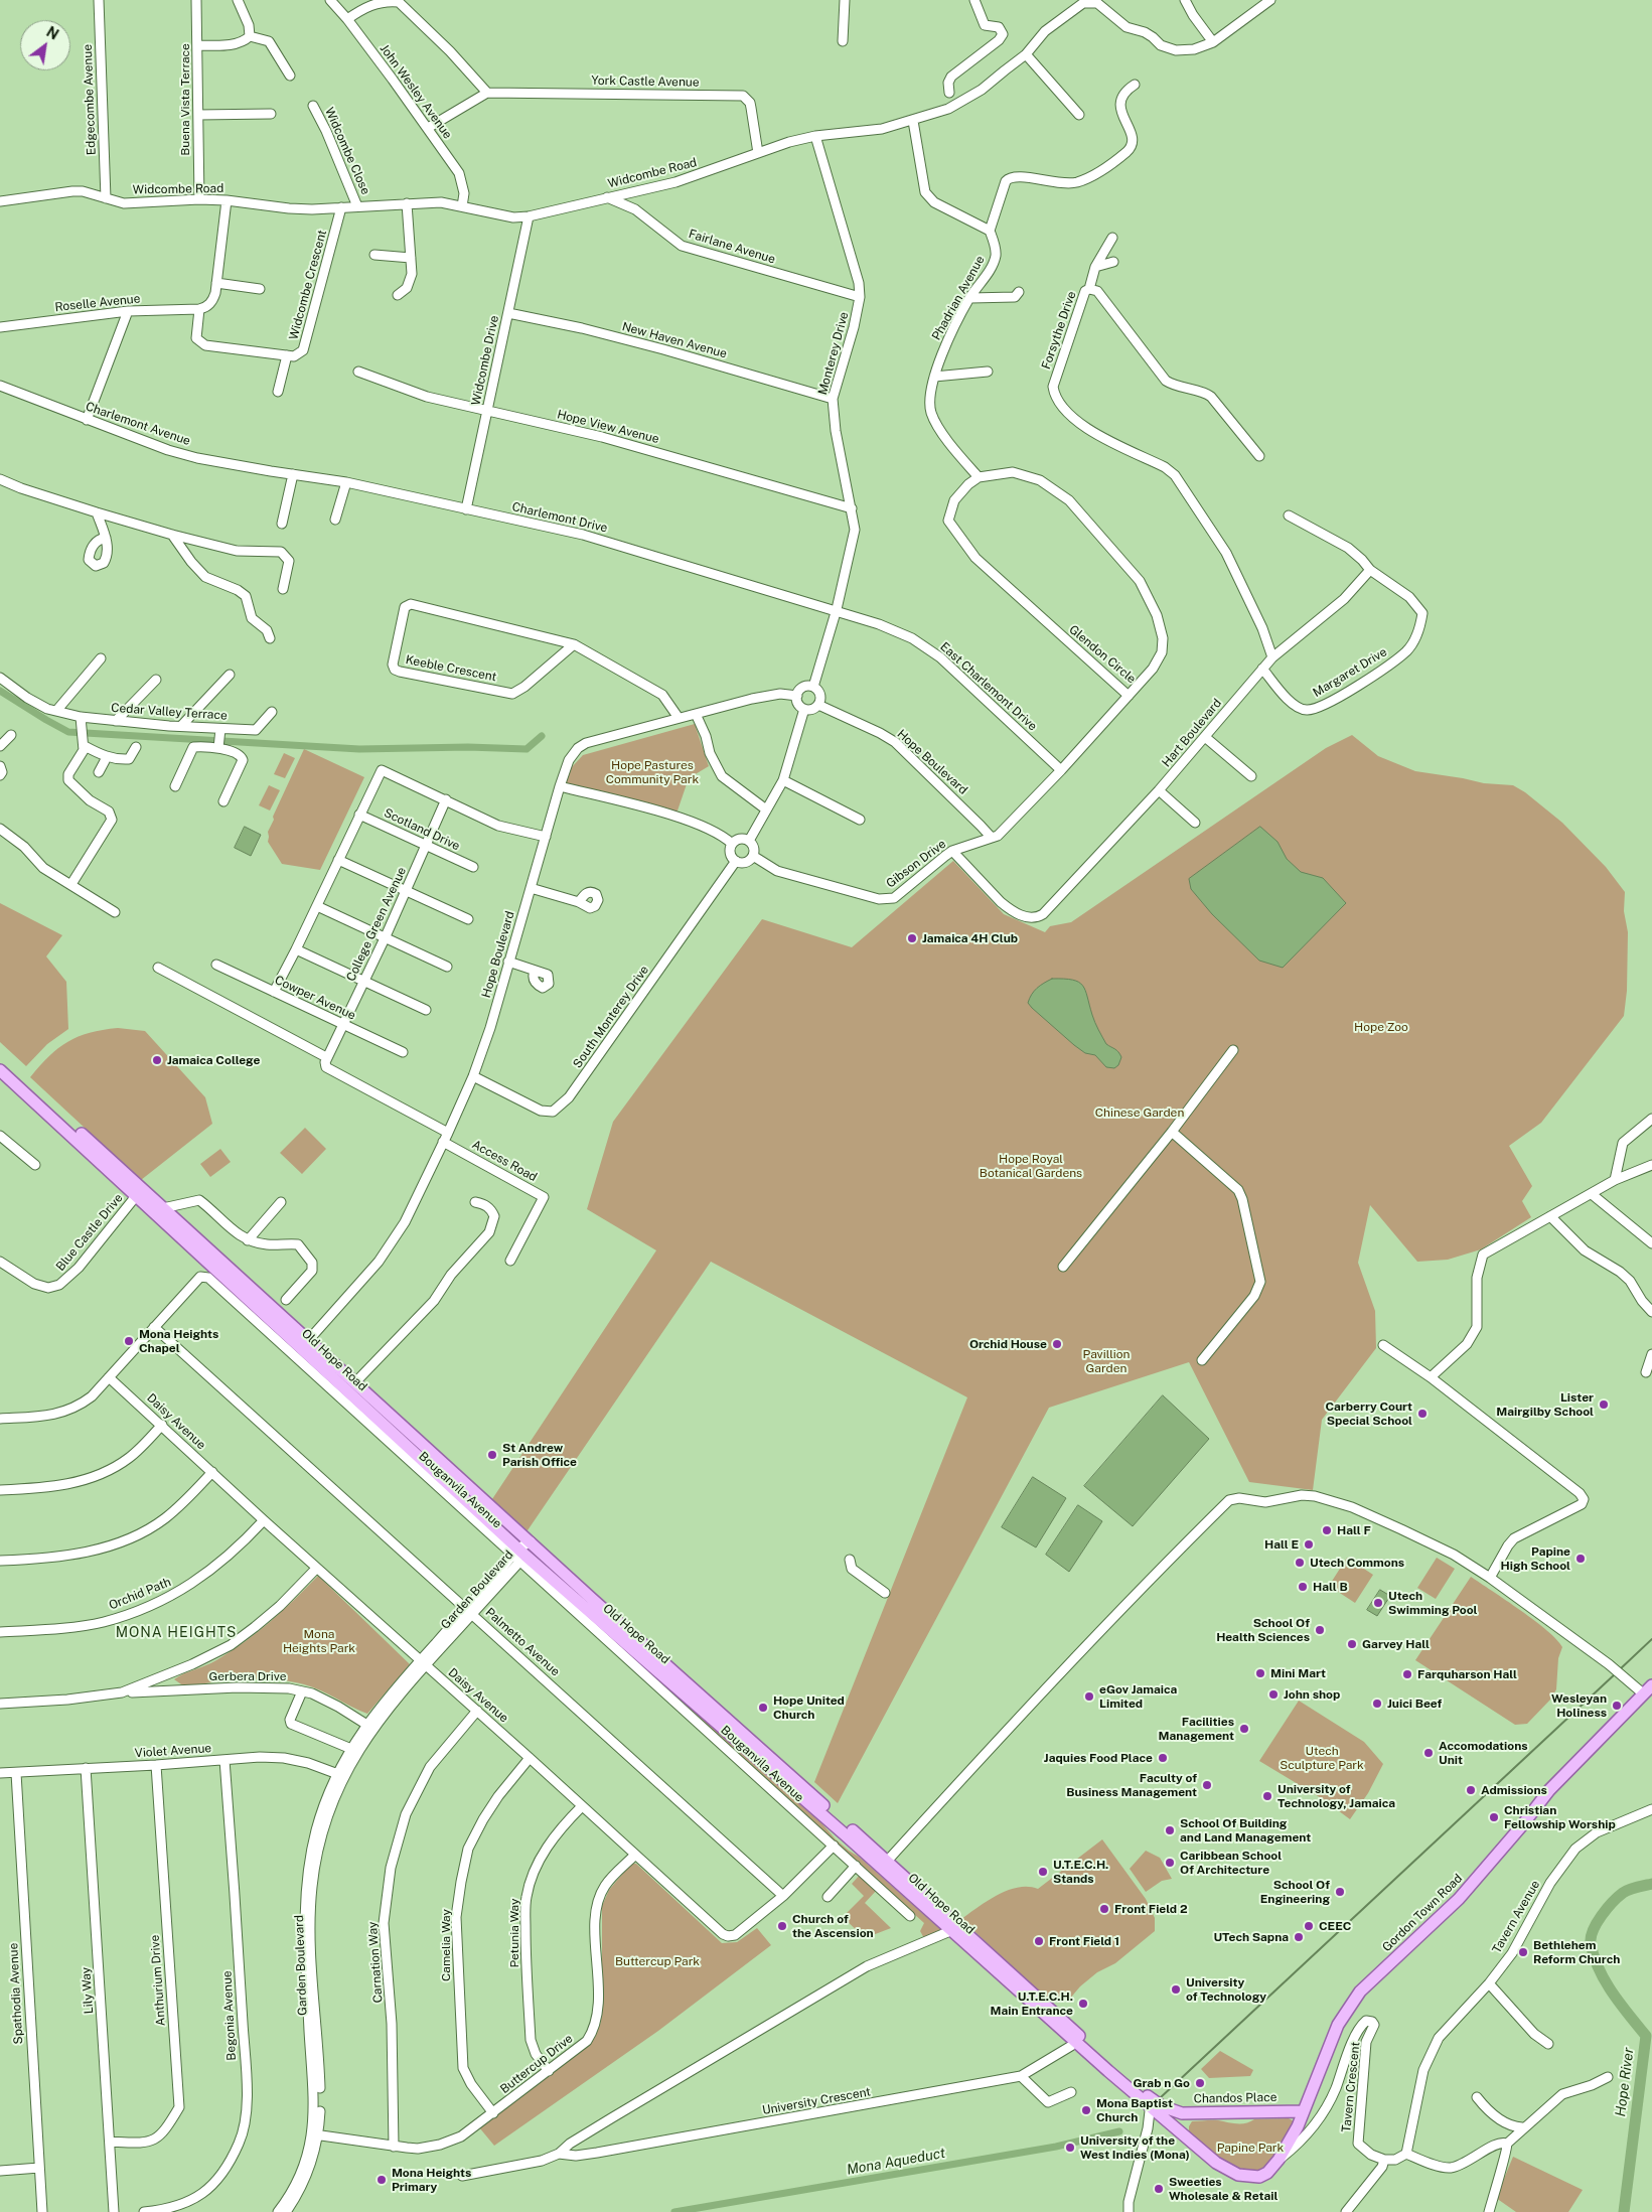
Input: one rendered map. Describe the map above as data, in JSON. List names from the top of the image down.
{
  "streets": {
    "main road": ["Old Hope Road", "Gordon Town Road", "Chandos Place"],
    "street": [
      "York Castle Avenue",
      "John Wesley Avenue",
      "Edgecombe Avenue",
      "Buena Vista Terrace",
      "Widcombe Close",
      "Widcombe Road",
      "Fairlane Avenue",
      "Widcombe Crescent",
      "Phadrian Avenue",
      "Roselle Avenue",
      "Forsythe Drive",
      "New Haven Avenue",
      "Monterey Drive",
      "Widcombe Drive",
      "Charlemont Avenue",
      "Hope View Avenue",
      "Charlemont Drive",
      "Glendon Circle",
      "Keeble Crescent",
      "Margaret Drive",
      "East Charlemont Drive",
      "Cedar Valley Terrace",
      "Hart Boulevard",
      "Hope Boulevard",
      "Scotland Drive",
      "Gibson Drive",
      "College Green Avenue",
      "Cowper Avenue",
      "South Monterey Drive",
      "Access Road",
      "Blue Castle Drive",
      "Daisy Avenue",
      "Bouganvila Avenue",
      "Garden Boulevard",
      "Orchid Path",
      "Palmetto Avenue",
      "Gerbera Drive",
      "Violet Avenue",
      "Tavern Avenue",
      "Petunia Way",
      "Camelia Way",
      "Carnation Way",
      "Anthurium Drive",
      "Lily Way",
      "Spathodia Avenue",
      "Begonia Avenue",
      "Buttercup Drive",
      "Tavern Crescent",
      "University Crescent"
    ]
  },
  "crossings": [
    ["York Castle Avenue", "Widcombe Road"],
    ["John Wesley Avenue", "Widcombe Road"],
    ["Edgecombe Avenue", "Widcombe Road"],
    ["Buena Vista Terrace", "Widcombe Road"],
    ["Widcombe Close", "Widcombe Road"],
    ["Widcombe Road", "Fairlane Avenue"],
    ["Widcombe Road", "Widcombe Crescent"],
    ["Widcombe Road", "Monterey Drive"],
    ["Widcombe Road", "Widcombe Drive"],
    ["Fairlane Avenue", "Monterey Drive"],
    ["Widcombe Crescent", "Roselle Avenue"],
    ["Phadrian Avenue", "Glendon Circle"],
    ["Forsythe Drive", "Hart Boulevard"],
    ["New Haven Avenue", "Monterey Drive"],
    ["New Haven Avenue", "Widcombe Drive"],
    ["Monterey Drive", "Hope View Avenue"],
    ["Monterey Drive", "Charlemont Drive"],
    ["Monterey Drive", "East Charlemont Drive"],
    ["Monterey Drive", "Hope Boulevard"],
    ["Widcombe Drive", "Hope View Avenue"],
    ["Widcombe Drive", "Charlemont Drive"],
    ["Charlemont Avenue", "Charlemont Drive"],
    ["Charlemont Drive", "East Charlemont Drive"],
    ["Glendon Circle", "Gibson Drive"],
    ["Keeble Crescent", "Hope Boulevard"],
    ["Margaret Drive", "Hart Boulevard"],
    ["East Charlemont Drive", "Gibson Drive"],
    ["Hart Boulevard", "Gibson Drive"],
    ["Hope Boulevard", "Gibson Drive"],
    ["Hope Boulevard", "South Monterey Drive"],
    ["Hope Boulevard", "Access Road"],
    ["Hope Boulevard", "Old Hope Road"],
    ["Scotland Drive", "College Green Avenue"],
    ["Gibson Drive", "South Monterey Drive"],
    ["College Green Avenue", "Cowper Avenue"],
    ["Blue Castle Drive", "Old Hope Road"],
    ["Old Hope Road", "Bouganvila Avenue"],
    ["Old Hope Road", "Garden Boulevard"],
    ["Old Hope Road", "Gordon Town Road"],
    ["Old Hope Road", "Tavern Crescent"],
    ["Old Hope Road", "Chandos Place"],
    ["Old Hope Road", "University Crescent"],
    ["Daisy Avenue", "Bouganvila Avenue"],
    ["Daisy Avenue", "Garden Boulevard"],
    ["Daisy Avenue", "Orchid Path"],
    ["Daisy Avenue", "Palmetto Avenue"],
    ["Daisy Avenue", "Gerbera Drive"],
    ["Daisy Avenue", "Petunia Way"],
    ["Daisy Avenue", "Camelia Way"],
    ["Daisy Avenue", "Carnation Way"],
    ["Daisy Avenue", "Buttercup Drive"],
    ["Bouganvila Avenue", "Garden Boulevard"],
    ["Bouganvila Avenue", "Palmetto Avenue"],
    ["Garden Boulevard", "Palmetto Avenue"],
    ["Garden Boulevard", "Gerbera Drive"],
    ["Garden Boulevard", "Violet Avenue"],
    ["Garden Boulevard", "Buttercup Drive"],
    ["Violet Avenue", "Anthurium Drive"],
    ["Violet Avenue", "Lily Way"],
    ["Violet Avenue", "Spathodia Avenue"],
    ["Violet Avenue", "Begonia Avenue"],
    ["Gordon Town Road", "Tavern Crescent"],
    ["Gordon Town Road", "Chandos Place"],
    ["Petunia Way", "Buttercup Drive"],
    ["Camelia Way", "Buttercup Drive"],
    ["Carnation Way", "Buttercup Drive"],
    ["Anthurium Drive", "Lily Way"]
  ],
  "districts": ["MONA HEIGHTS"],
  "water": ["Hope River", "Mona Aqueduct"],
  "parks": [
    "Hope Pastures Community Park",
    "Hope Zoo",
    "Chinese Garden",
    "Hope Royal Botanical Gardens",
    "Pavillion Garden",
    "Mona Heights Park",
    "Utech Sculpture Park",
    "Buttercup Park",
    "Papine Park"
  ],
  "places": [
    "Jamaica 4H Club",
    "Jamaica College",
    "Mona Heights Chapel",
    "Orchid House",
    "Lister Mairgilby School",
    "Carberry Court Special School",
    "St Andrew Parish Office",
    "Hall F",
    "Hall E",
    "Papine High School",
    "Utech Commons",
    "Hall B",
    "Utech Swimming Pool",
    "School Of Health Sciences",
    "Garvey Hall",
    "Mini Mart",
    "Farquharson Hall",
    "John shop",
    "eGov Jamaica Limited",
    "Juici Beef",
    "Wesleyan Holiness",
    "Hope United Church",
    "Facilities Management",
    "Accomodations Unit",
    "Jaquies Food Place",
    "Faculty of Business Management",
    "Admissions",
    "University of Technology, Jamaica",
    "Christian Fellowship Worship",
    "School Of Building and Land Management",
    "Caribbean School Of Architecture",
    "U.T.E.C.H. Stands",
    "School Of Engineering",
    "Front Field 2",
    "Church of the Ascension",
    "CEEC",
    "UTech Sapna",
    "Front Field 1",
    "Bethlehem Reform Church",
    "University of Technology",
    "U.T.E.C.H. Main Entrance",
    "Grab n Go",
    "Mona Baptist Church",
    "University of the West Indies (Mona)",
    "Mona Heights Primary",
    "Sweeties Wholesale & Retail"
  ],
  "north": "top right"
}
